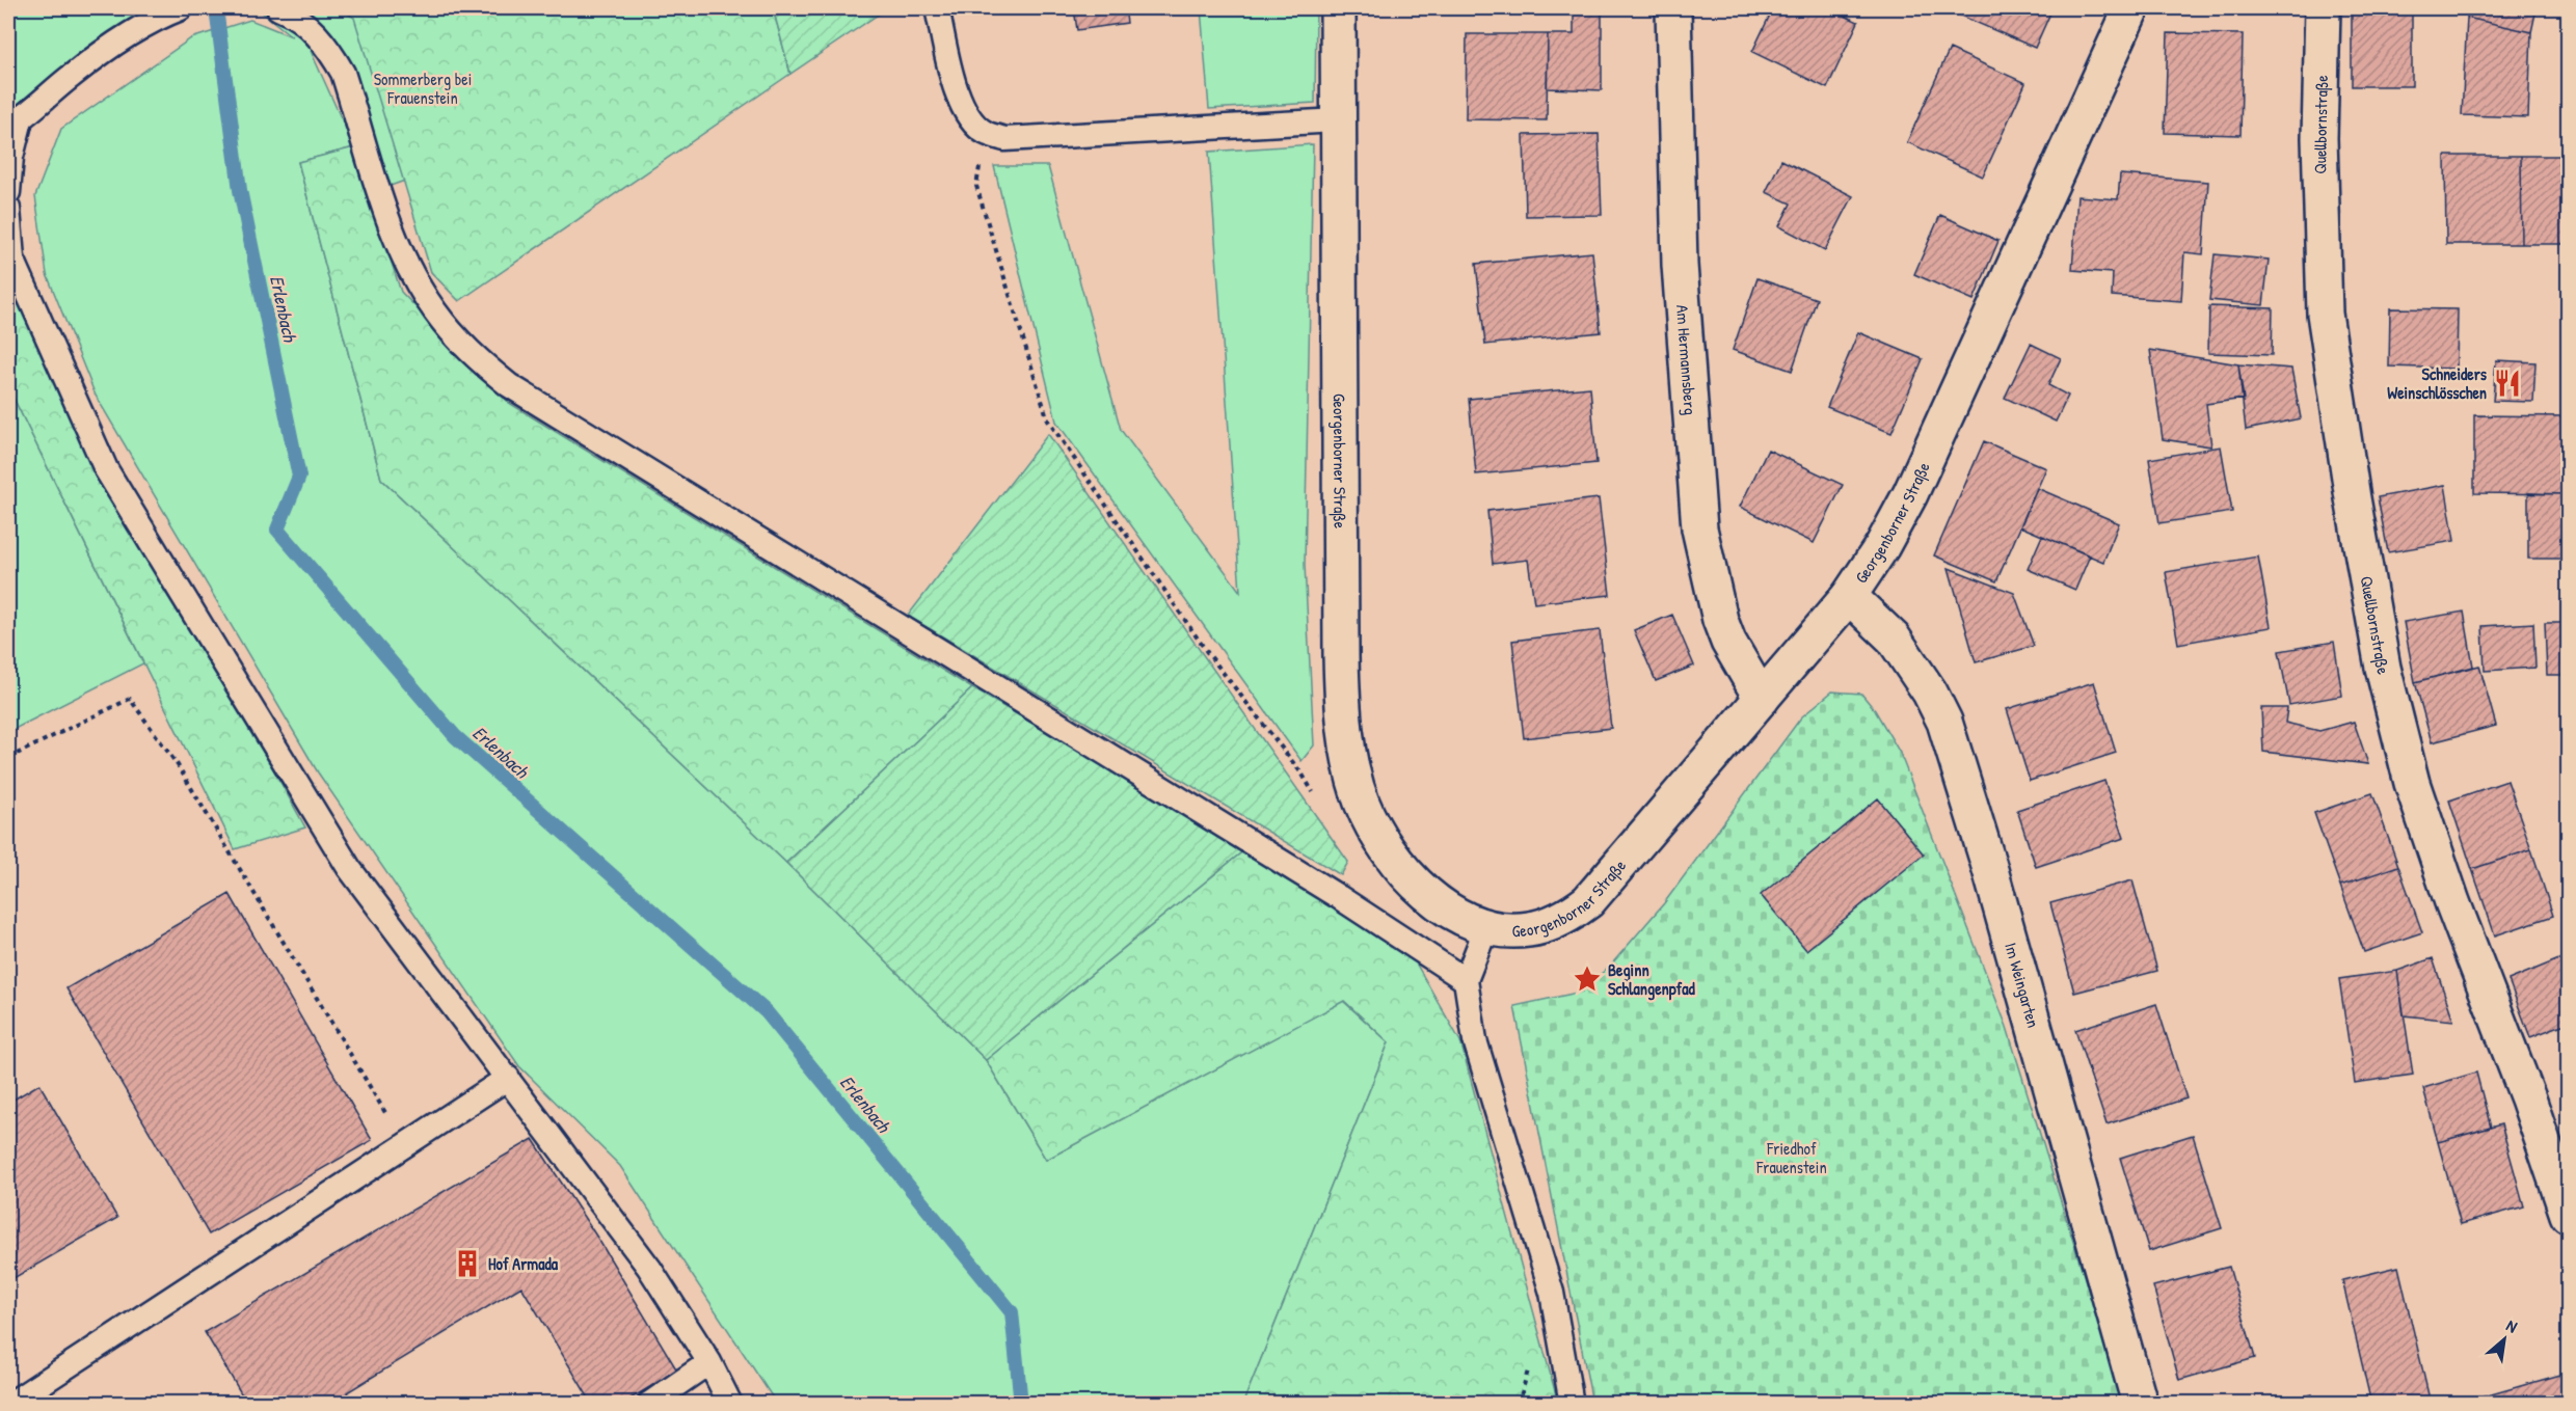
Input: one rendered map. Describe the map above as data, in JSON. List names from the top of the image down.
{
  "streets": {
    "main road": [
      "Quellbornstraße",
      "Am Hermannsberg",
      "Georgenborner Straße",
      "Im Weingarten"
    ]
  },
  "crossings": [
    ["Am Hermannsberg", "Georgenborner Straße"],
    ["Georgenborner Straße", "Im Weingarten"]
  ],
  "water": ["Erlenbach"],
  "parks": ["Sommerberg bei Frauenstein", "Friedhof Frauenstein"],
  "places": {
    "restaurant": ["Schneiders Weinschlösschen"],
    "place": ["Beginn Schlangenpfad"],
    "building": ["Hof Armada"]
  },
  "north": "top right"
}
